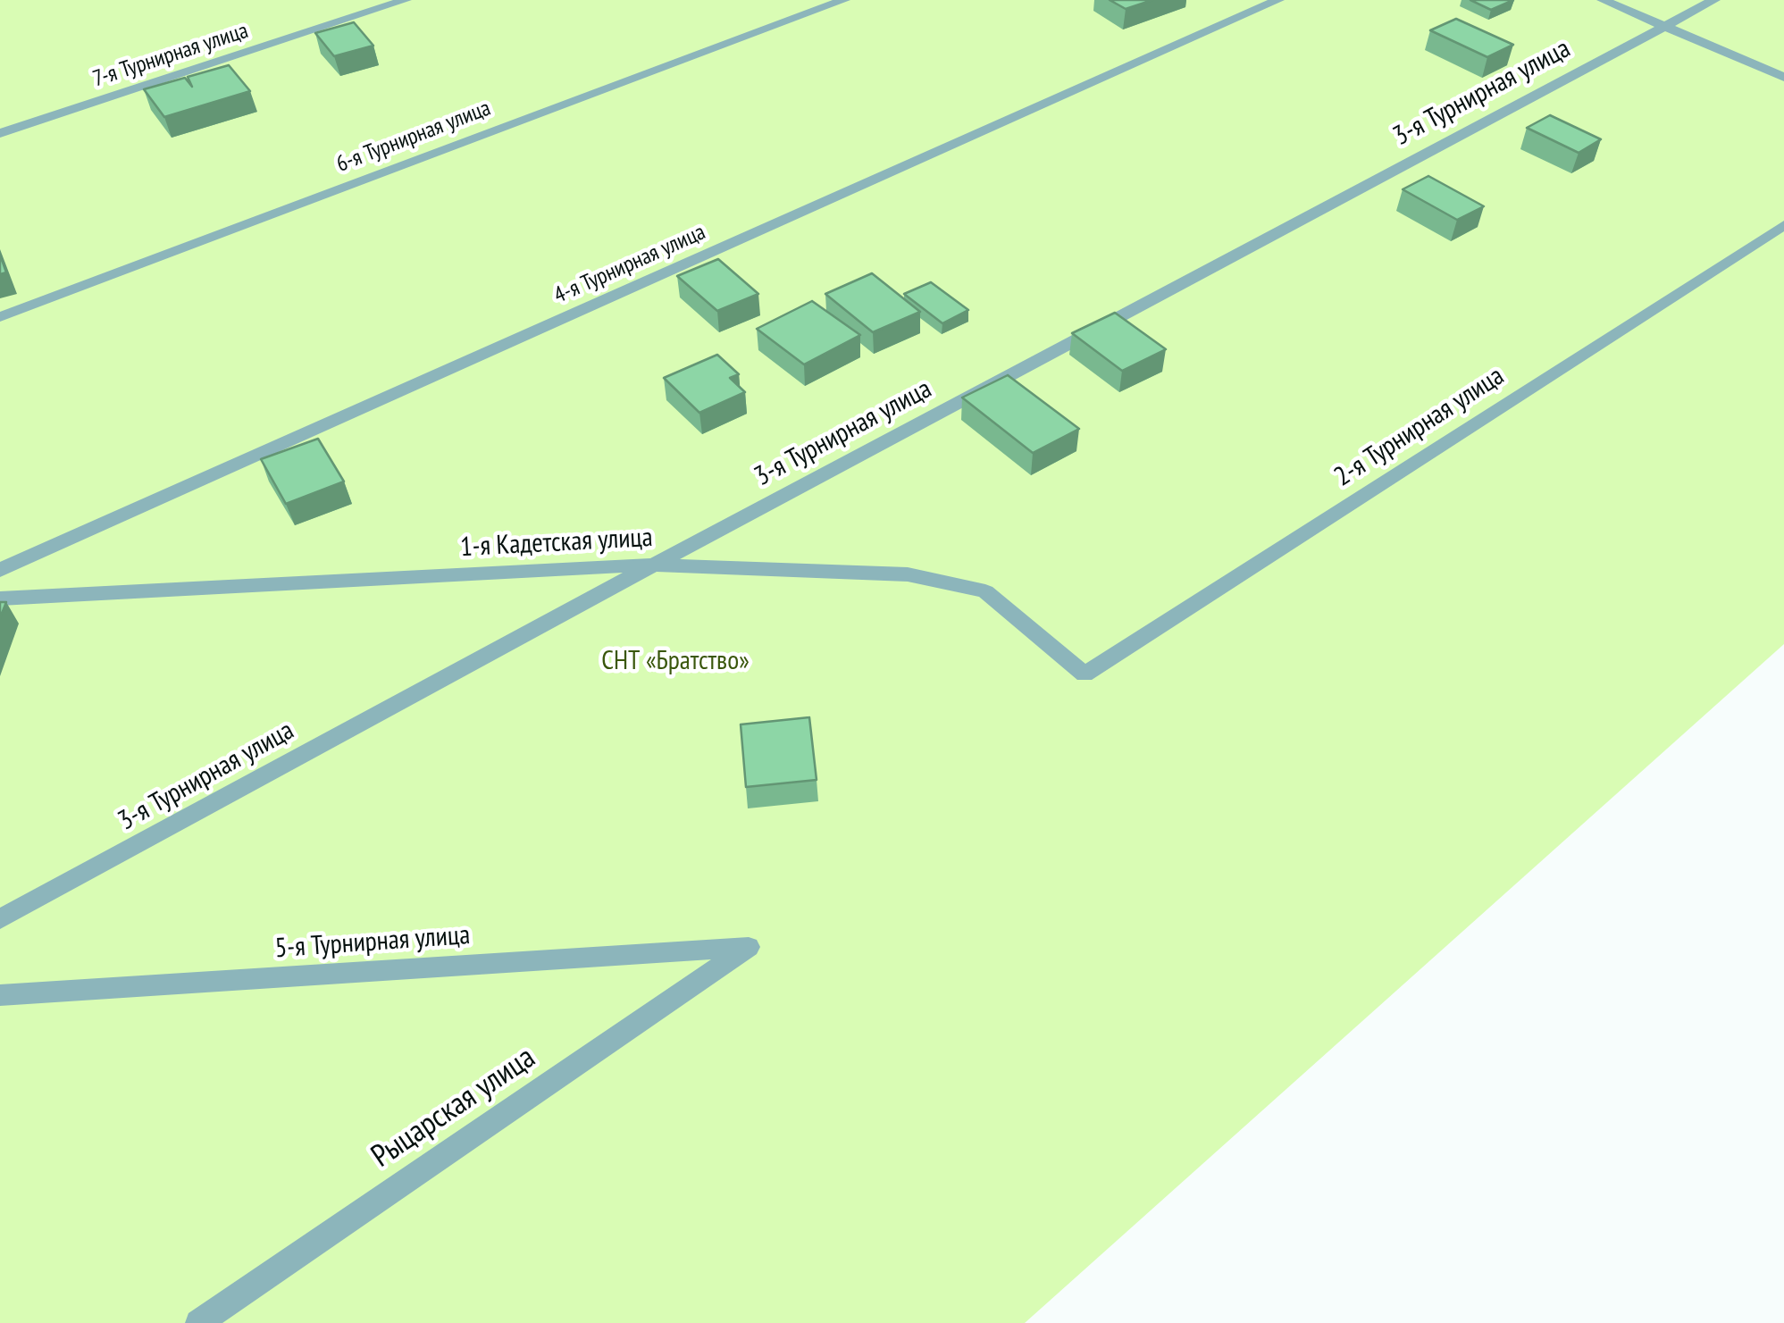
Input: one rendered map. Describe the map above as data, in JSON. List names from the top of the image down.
{
  "streets": {
    "lane": [
      "7-я Турнирная улица",
      "3-я Турнирная улица",
      "6-я Турнирная улица",
      "4-я Турнирная улица",
      "2-я Турнирная улица",
      "1-я Кадетская улица",
      "5-я Турнирная улица",
      "Рыцарская улица"
    ]
  },
  "crossings": [
    ["3-я Турнирная улица", "1-я Кадетская улица"],
    ["2-я Турнирная улица", "1-я Кадетская улица"],
    ["5-я Турнирная улица", "Рыцарская улица"]
  ],
  "parks": ["СНТ «Братство»"]
}
